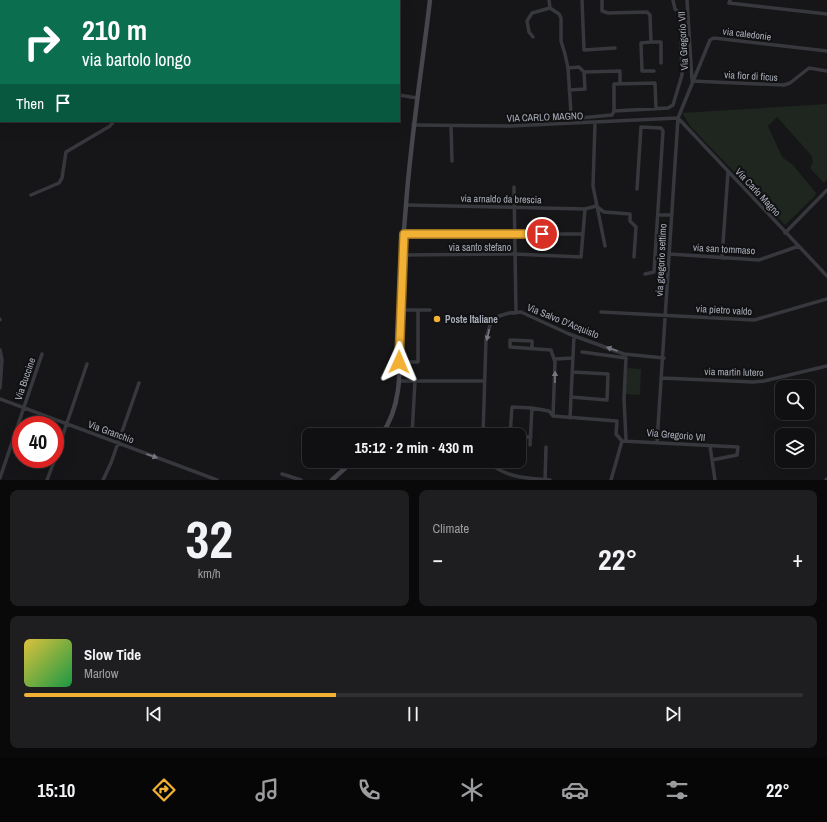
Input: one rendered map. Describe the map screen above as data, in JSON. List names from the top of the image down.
{
  "streets": {
    "street": [
      "via caledonie",
      "Via Gregorio VII",
      "via fior di ficus",
      "VIA CARLO MAGNO",
      "Via Carlo Magno",
      "via arnaldo da brescia",
      "via santo stefano",
      "via san tommaso",
      "via gregorio settimo",
      "via pietro valdo",
      "Via Salvo D'Acquisto",
      "via martin lutero",
      "Via Buccine",
      "Via Granchio"
    ]
  },
  "crossings": [
    ["via caledonie", "Via Gregorio VII"],
    ["via caledonie", "via fior di ficus"],
    ["via caledonie", "via gregorio settimo"],
    ["Via Gregorio VII", "via fior di ficus"],
    ["Via Gregorio VII", "via gregorio settimo"],
    ["via fior di ficus", "via gregorio settimo"],
    ["VIA CARLO MAGNO", "Via Carlo Magno"],
    ["VIA CARLO MAGNO", "via gregorio settimo"],
    ["Via Carlo Magno", "via san tommaso"],
    ["Via Carlo Magno", "via gregorio settimo"],
    ["via san tommaso", "via gregorio settimo"],
    ["via gregorio settimo", "via pietro valdo"],
    ["via gregorio settimo", "Via Salvo D'Acquisto"],
    ["via gregorio settimo", "via martin lutero"],
    ["Via Buccine", "Via Granchio"]
  ],
  "one_way": ["Via Granchio"],
  "places": ["Poste Italiane"],
  "page": {
    "turn": ["210 m", "via bartolo longo"],
    "then": "Then",
    "limit": "40",
    "trip": "15:12 · 2 min · 430 m",
    "tile": [
      ["32", "km/h"],
      "Climate"
    ],
    "heat": ["−", "22°", "+"],
    "song": ["Slow Tide", "Marlow"],
    "tabs": ["15:10", "22°"]
  }
}
